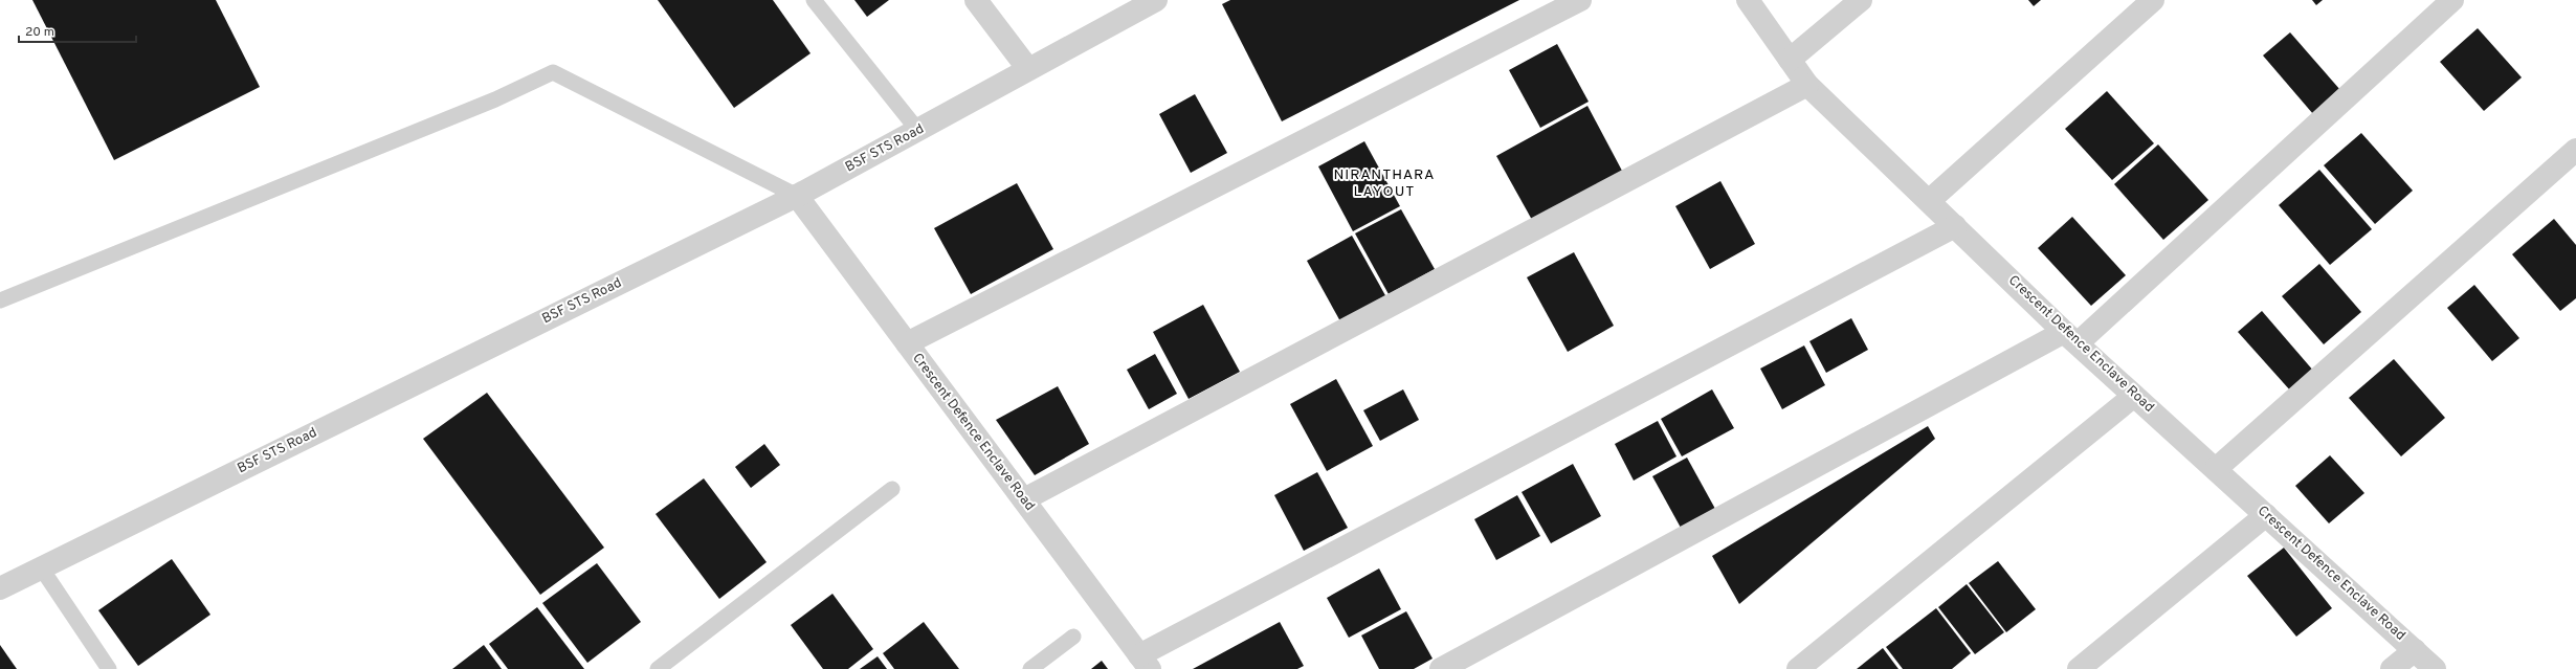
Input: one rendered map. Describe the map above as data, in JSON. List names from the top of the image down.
{
  "streets": {
    "street": ["BSF STS Road", "Crescent Defence Enclave Road"]
  },
  "crossings": [
    ["BSF STS Road", "Crescent Defence Enclave Road"]
  ],
  "districts": ["NIRANTHARA LAYOUT"],
  "scale_bar": "20 m"
}
